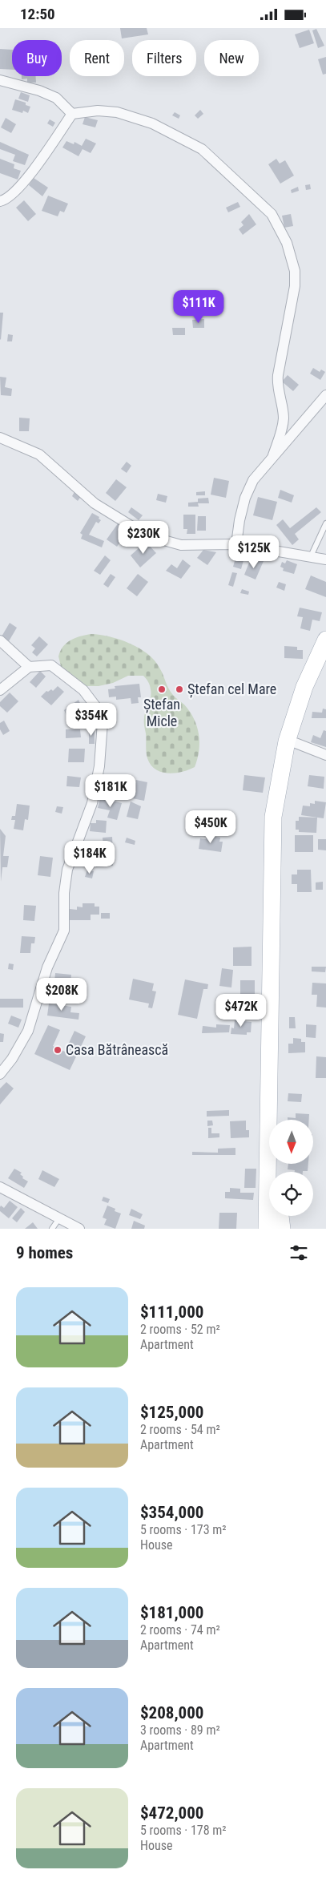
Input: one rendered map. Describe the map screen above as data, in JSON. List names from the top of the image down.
{
  "places": ["Ștefan Micle", "Ștefan cel Mare", "Casa Bătrânească"],
  "north": "bottom",
  "page": {
    "status": "12:50",
    "chip": [
      "Buy",
      "Rent",
      "Filters",
      "New"
    ],
    "price": [
      "$111K",
      "$230K",
      "$125K",
      "$354K",
      "$181K",
      "$450K",
      "$184K",
      "$208K",
      "$472K"
    ],
    "heading": "9 homes",
    "list": [
      {
        "name": "$111,000",
        "note": "2 rooms · 52 m² · Apartment"
      },
      {
        "name": "$125,000",
        "note": "2 rooms · 54 m² · Apartment"
      },
      {
        "name": "$354,000",
        "note": "5 rooms · 173 m² · House"
      },
      {
        "name": "$181,000",
        "note": "2 rooms · 74 m² · Apartment"
      },
      {
        "name": "$208,000",
        "note": "3 rooms · 89 m² · Apartment"
      },
      {
        "name": "$472,000",
        "note": "5 rooms · 178 m² · House"
      }
    ]
  }
}
